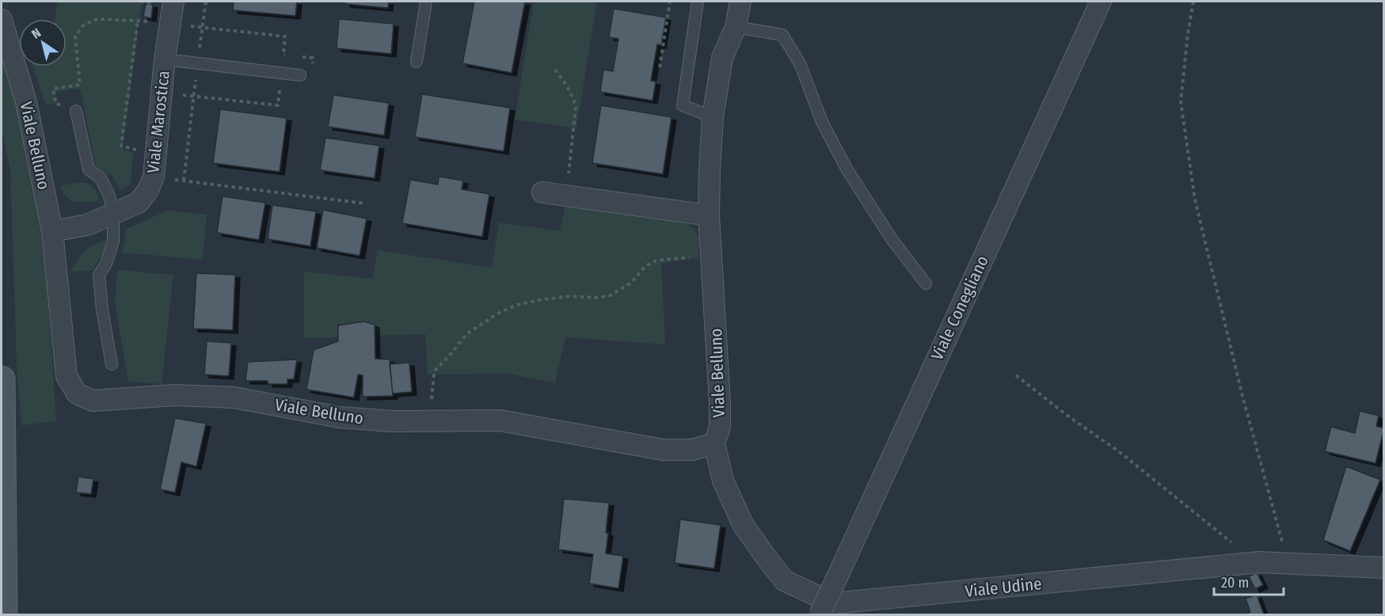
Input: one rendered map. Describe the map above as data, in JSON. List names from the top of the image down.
{
  "streets": {
    "street": [
      "Viale Marostica",
      "Viale Belluno",
      "Viale Conegliano",
      "Viale Udine"
    ]
  },
  "crossings": [
    ["Viale Marostica", "Viale Belluno"],
    ["Viale Belluno", "Viale Udine"]
  ],
  "scale_bar": "20 m",
  "north": "top left"
}
